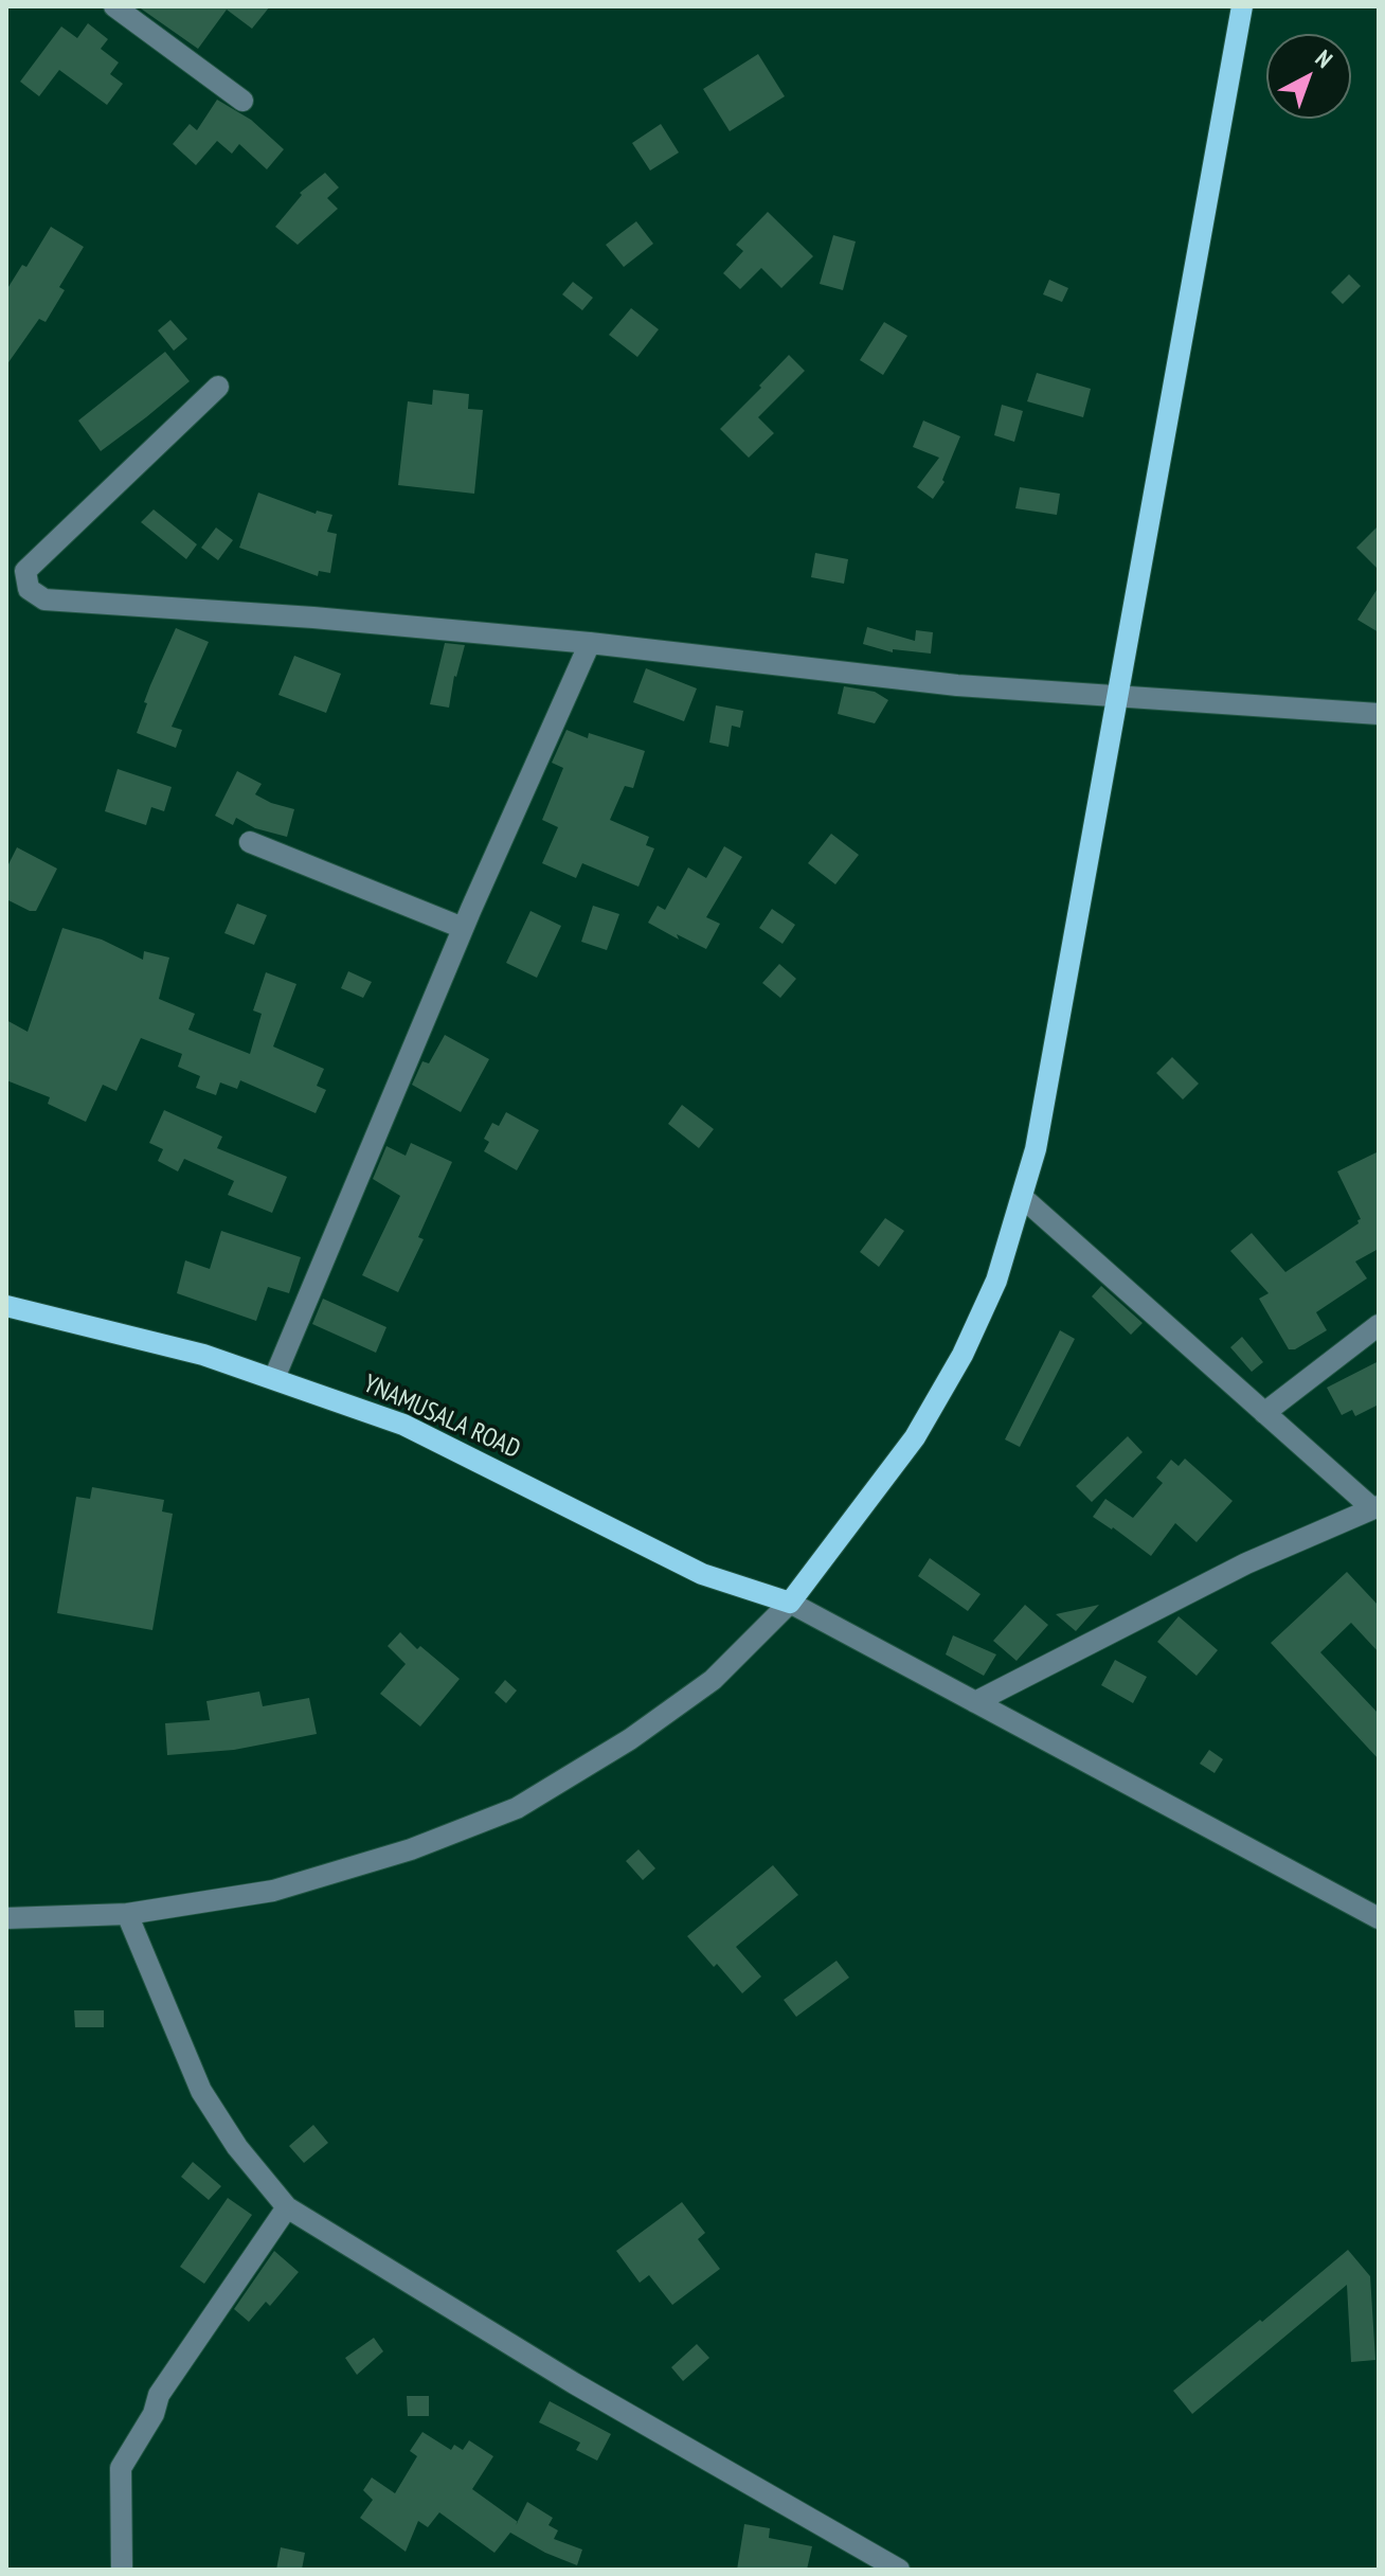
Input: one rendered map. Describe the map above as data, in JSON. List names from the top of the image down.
{
  "streets": {
    "main road": ["YNAMUSALA ROAD"]
  },
  "north": "top right"
}
